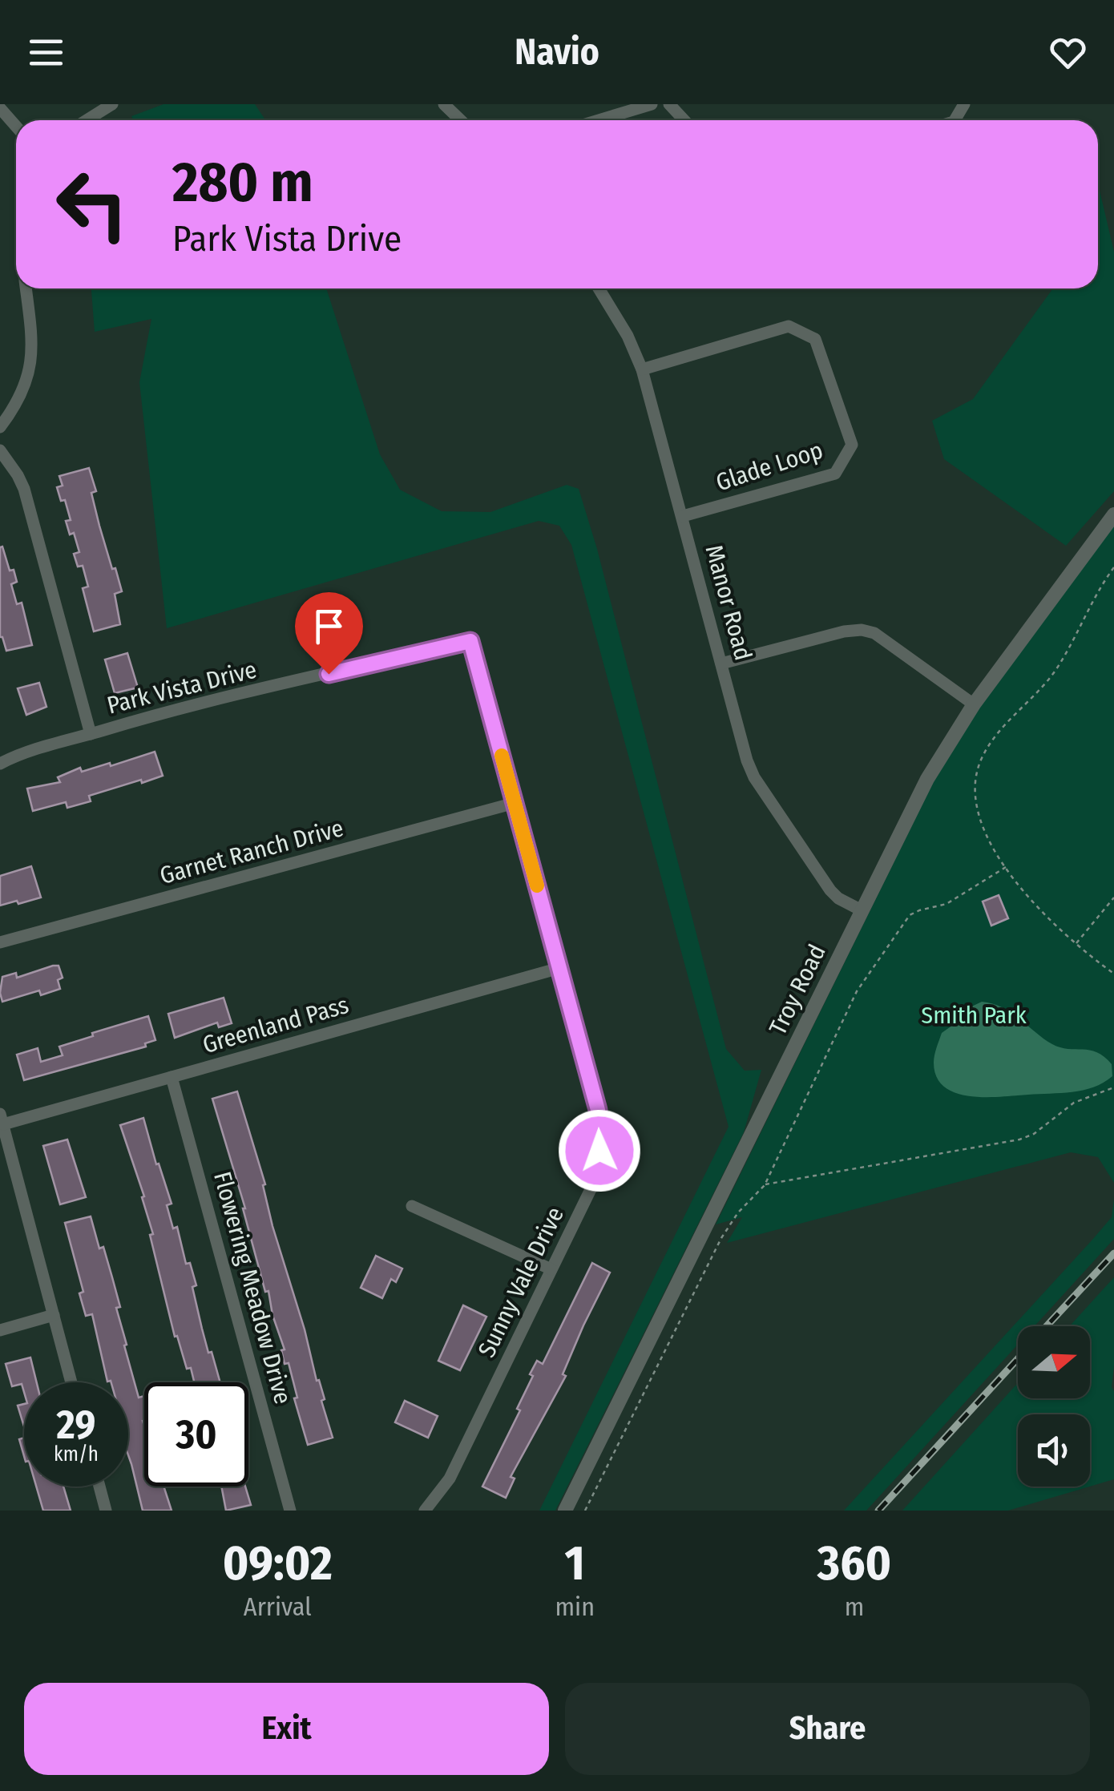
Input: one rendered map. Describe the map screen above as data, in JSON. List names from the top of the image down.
{
  "streets": {
    "street": [
      "Glade Loop",
      "Manor Road",
      "Park Vista Drive",
      "Garnet Ranch Drive",
      "Troy Road",
      "Greenland Pass",
      "Sunny Vale Drive",
      "Flowering Meadow Drive"
    ]
  },
  "crossings": [
    ["Glade Loop", "Manor Road"],
    ["Manor Road", "Troy Road"],
    ["Park Vista Drive", "Sunny Vale Drive"],
    ["Garnet Ranch Drive", "Sunny Vale Drive"],
    ["Greenland Pass", "Sunny Vale Drive"],
    ["Greenland Pass", "Flowering Meadow Drive"]
  ],
  "parks": ["Smith Park"],
  "north": "right",
  "page": {
    "header": "Navio",
    "turn": ["280 m", "Park Vista Drive"],
    "speed": "29 km/h",
    "limit": "30",
    "eta": [
      "09:02",
      "Arrival",
      "1",
      "min",
      "360",
      "m"
    ],
    "buttons": ["Exit", "Share"]
  }
}
